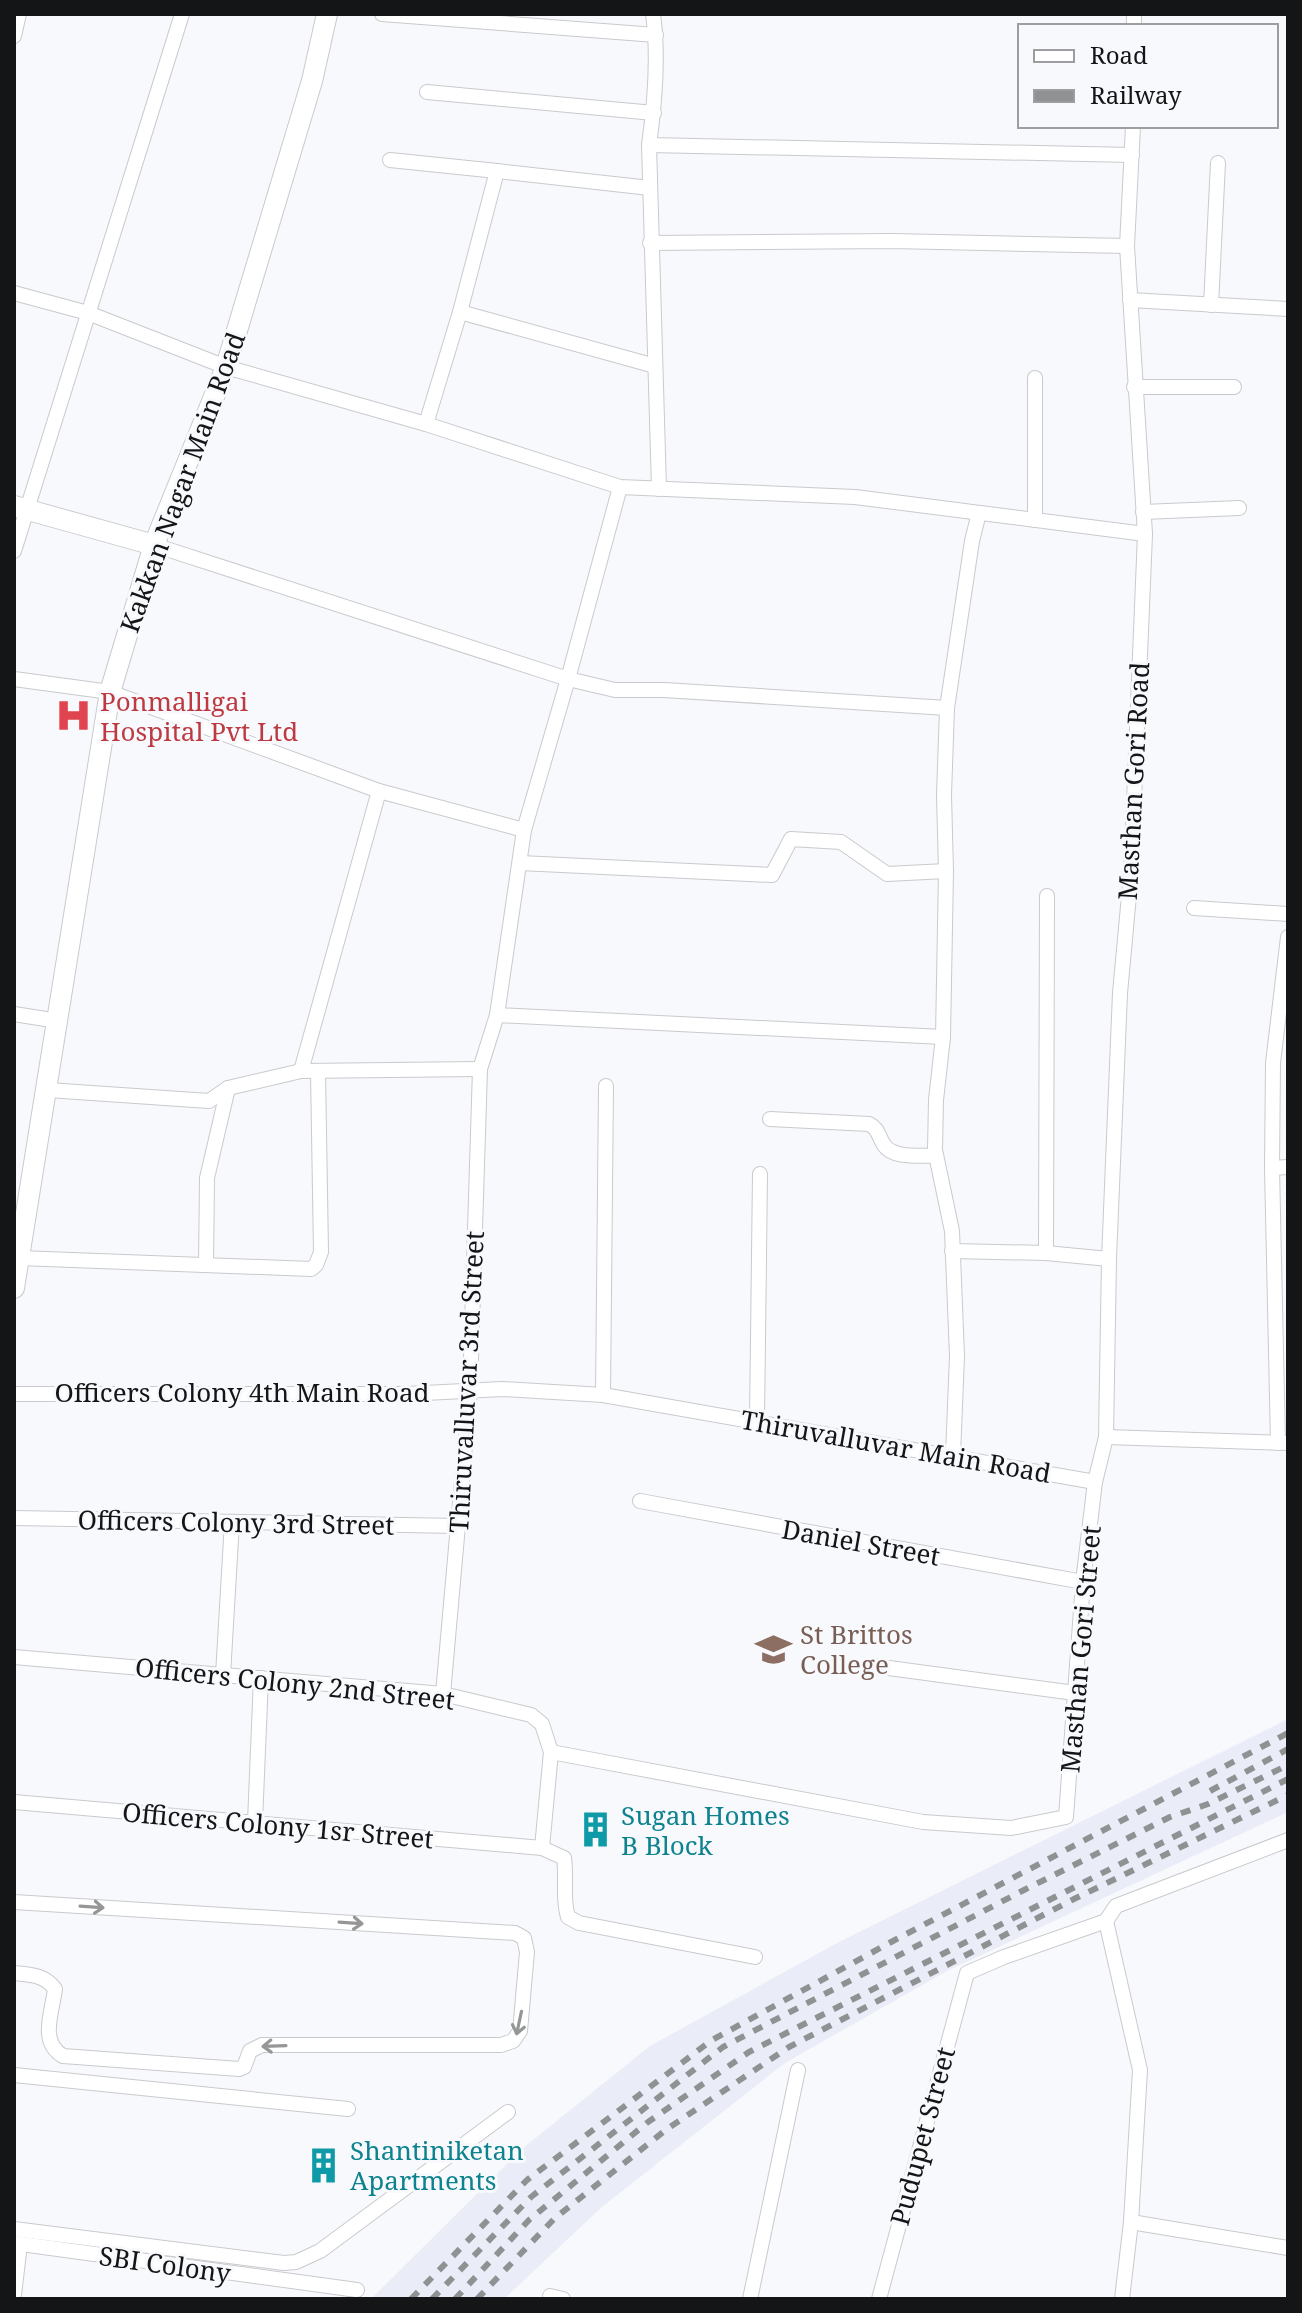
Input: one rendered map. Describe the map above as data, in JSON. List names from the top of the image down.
{
  "streets": {
    "street": [
      "Kakkan Nagar Main Road",
      "Masthan Gori Road",
      "Thiruvalluvar 3rd Street",
      "Officers Colony 4th Main Road",
      "Thiruvalluvar Main Road",
      "Officers Colony 3rd Street",
      "Daniel Street",
      "Masthan Gori Street",
      "Officers Colony 2nd Street",
      "Officers Colony 1sr Street",
      "Pudupet Street",
      "SBI Colony"
    ]
  },
  "crossings": [
    ["Thiruvalluvar 3rd Street", "Officers Colony 4th Main Road"],
    ["Thiruvalluvar 3rd Street", "Thiruvalluvar Main Road"],
    ["Thiruvalluvar 3rd Street", "Officers Colony 3rd Street"],
    ["Thiruvalluvar 3rd Street", "Officers Colony 2nd Street"],
    ["Officers Colony 4th Main Road", "Thiruvalluvar Main Road"],
    ["Thiruvalluvar Main Road", "Masthan Gori Street"],
    ["Daniel Street", "Masthan Gori Street"],
    ["Masthan Gori Street", "Officers Colony 2nd Street"]
  ],
  "places": {
    "hospital": ["Ponmalligai Hospital Pvt Ltd"],
    "school or university": ["St Brittos College"],
    "building": ["Sugan Homes B Block", "Shantiniketan Apartments"]
  },
  "legend": ["Road", "Railway"]
}
